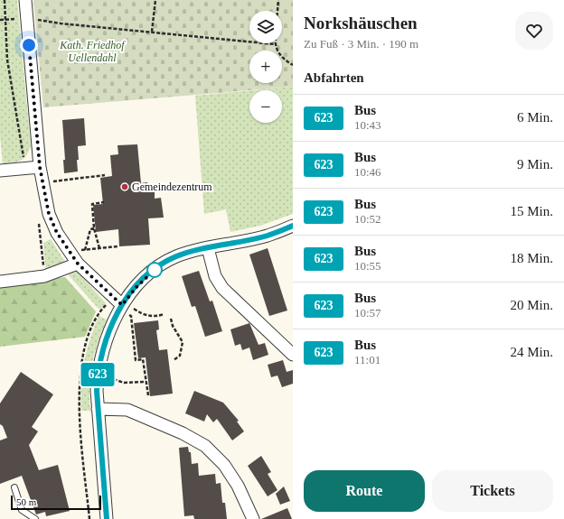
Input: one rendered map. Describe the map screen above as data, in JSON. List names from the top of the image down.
{
  "parks": ["Kath. Friedhof Uellendahl"],
  "places": ["Gemeindezentrum"],
  "lines": ["bus line 623"],
  "scale_bar": "50 m",
  "page": {
    "on_map": "623",
    "heading": [
      ["Norkshäuschen", "Zu Fuß · 3 Min. · 190 m"],
      "Abfahrten"
    ],
    "map_buttons": ["+", "−"],
    "list": [
      {
        "mark": "623",
        "name": "Bus",
        "note": "10:43",
        "value": "6 Min."
      },
      {
        "mark": "623",
        "name": "Bus",
        "note": "10:46",
        "value": "9 Min."
      },
      {
        "mark": "623",
        "name": "Bus",
        "note": "10:52",
        "value": "15 Min."
      },
      {
        "mark": "623",
        "name": "Bus",
        "note": "10:55",
        "value": "18 Min."
      },
      {
        "mark": "623",
        "name": "Bus",
        "note": "10:57",
        "value": "20 Min."
      },
      {
        "mark": "623",
        "name": "Bus",
        "note": "11:01",
        "value": "24 Min."
      }
    ],
    "buttons": ["Route", "Tickets"],
    "scale": "50 m"
  }
}
